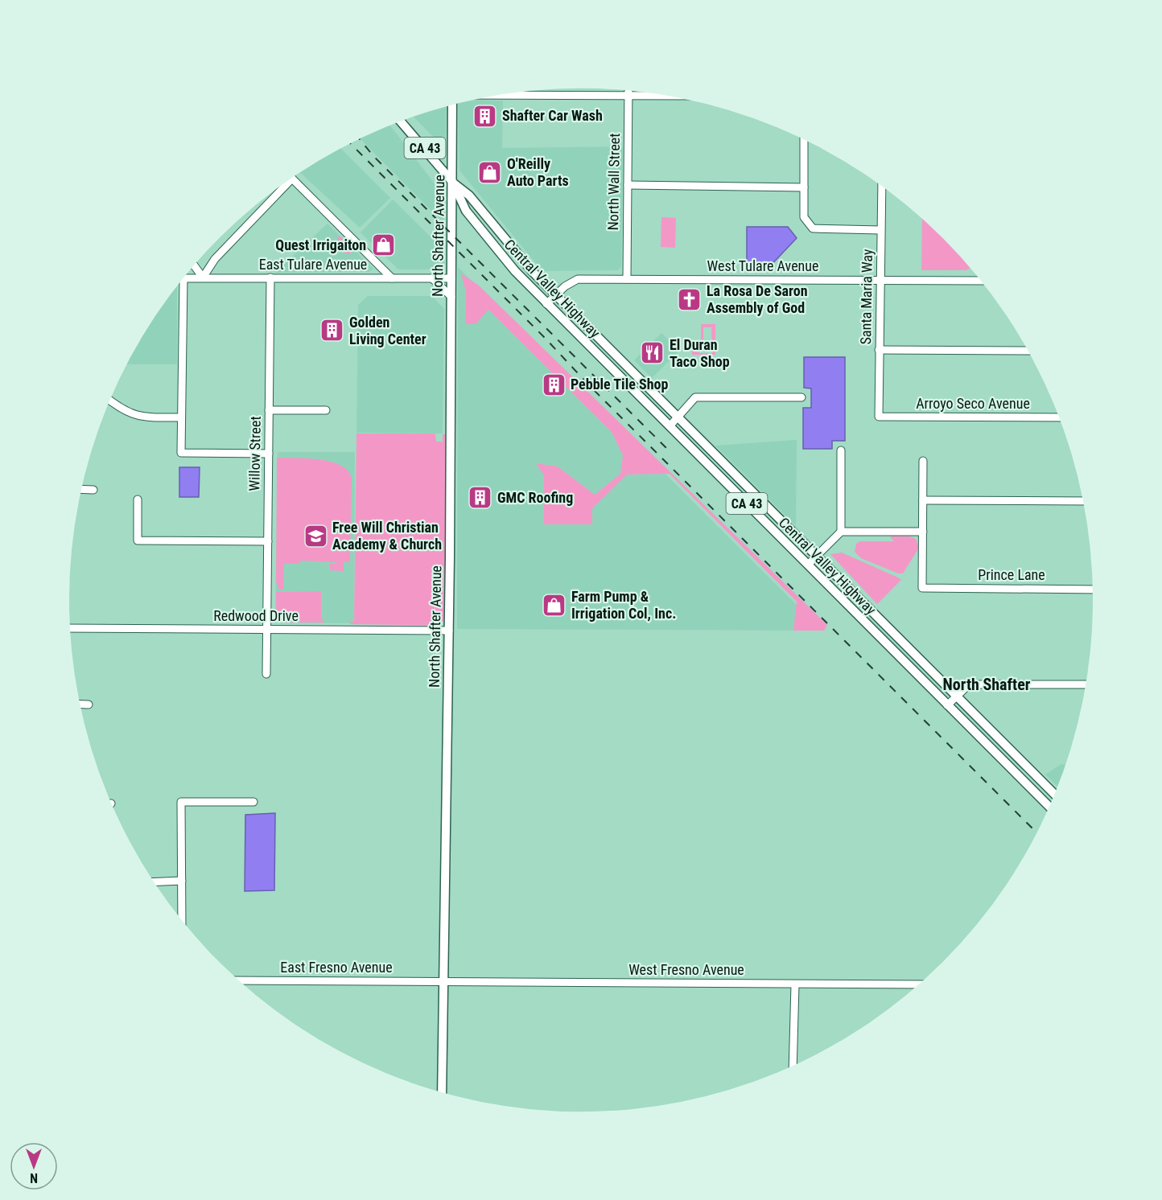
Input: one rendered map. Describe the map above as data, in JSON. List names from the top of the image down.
{
  "streets": {
    "main road": ["CA 43", "North Shafter Avenue", "Central Valley Highway"],
    "street": [
      "North Wall Street",
      "East Tulare Avenue",
      "West Tulare Avenue",
      "Santa Maria Way",
      "Arroyo Seco Avenue",
      "Willow Street",
      "Prince Lane",
      "Redwood Drive",
      "East Fresno Avenue",
      "West Fresno Avenue"
    ]
  },
  "crossings": [
    ["North Wall Street", "West Tulare Avenue"],
    ["North Shafter Avenue", "East Tulare Avenue"],
    ["North Shafter Avenue", "Central Valley Highway"],
    ["North Shafter Avenue", "Redwood Drive"],
    ["North Shafter Avenue", "East Fresno Avenue"],
    ["North Shafter Avenue", "West Fresno Avenue"],
    ["East Tulare Avenue", "Willow Street"],
    ["West Tulare Avenue", "Central Valley Highway"],
    ["West Tulare Avenue", "Santa Maria Way"],
    ["Santa Maria Way", "Arroyo Seco Avenue"],
    ["Willow Street", "Redwood Drive"],
    ["East Fresno Avenue", "West Fresno Avenue"]
  ],
  "districts": ["North Shafter"],
  "places": {
    "building": [
      "Shafter Car Wash",
      "Golden Living Center",
      "Pebble Tile Shop",
      "GMC Roofing"
    ],
    "shop": ["O'Reilly Auto Parts", "Quest Irrigaiton", "Farm Pump & Irrigation Col, Inc."],
    "church": ["La Rosa De Saron Assembly of God"],
    "restaurant": ["El Duran Taco Shop"],
    "school or university": ["Free Will Christian Academy & Church"]
  },
  "north": "bottom"
}
